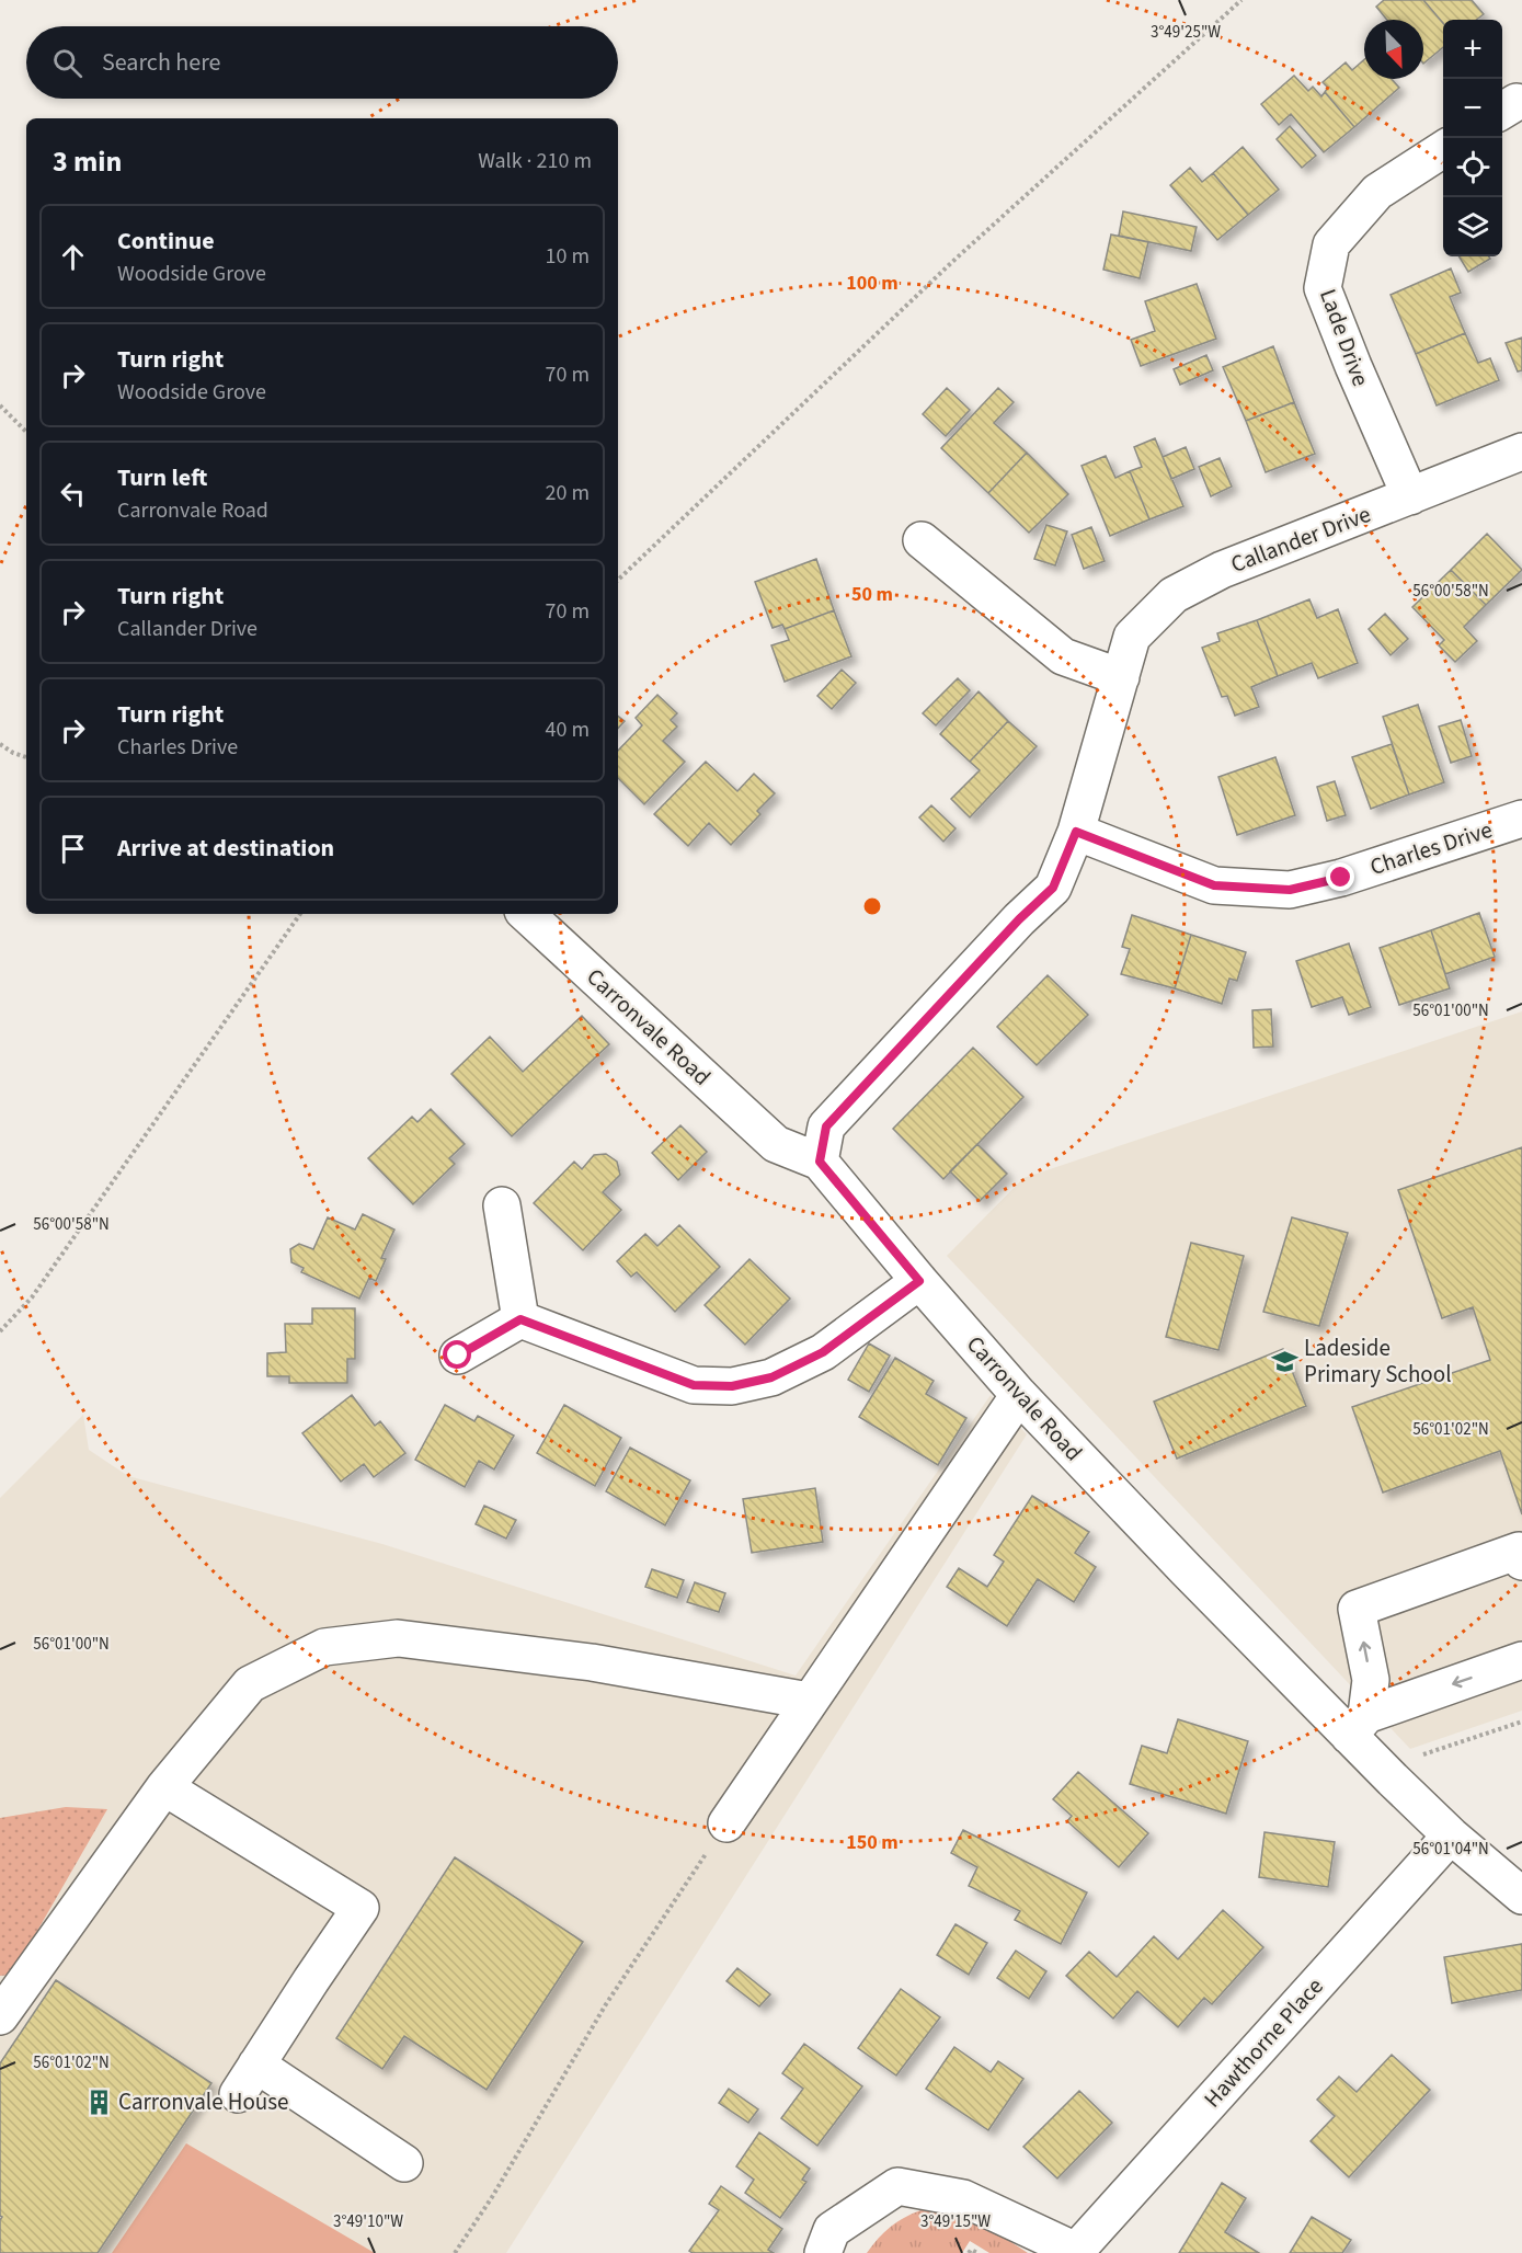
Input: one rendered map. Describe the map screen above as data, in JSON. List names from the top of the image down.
{
  "streets": {
    "street": [
      "Lade Drive",
      "Callander Drive",
      "Charles Drive",
      "Carronvale Road",
      "Hawthorne Place"
    ]
  },
  "crossings": [
    ["Lade Drive", "Callander Drive"],
    ["Callander Drive", "Charles Drive"],
    ["Callander Drive", "Carronvale Road"],
    ["Carronvale Road", "Hawthorne Place"]
  ],
  "places": {
    "school or university": ["Ladeside Primary School"],
    "building": ["Carronvale House"]
  },
  "north": "bottom right",
  "page": {
    "map_buttons": ["+", "−"],
    "search": "Search here",
    "heading": ["3 min", "Walk · 210 m"],
    "list": [
      ["Continue", "Woodside Grove", "10 m"],
      ["Turn right", "Woodside Grove", "70 m"],
      ["Turn left", "Carronvale Road", "20 m"],
      ["Turn right", "Callander Drive", "70 m"],
      ["Turn right", "Charles Drive", "40 m"],
      "Arrive at destination"
    ]
  },
  "coordinates": [
    "3°49'25\"W",
    "56°00'58\"N",
    "56°01'00\"N",
    "56°01'02\"N",
    "56°01'04\"N",
    "3°49'10\"W",
    "3°49'15\"W"
  ],
  "rings": ["100 m", "50 m", "150 m"]
}
